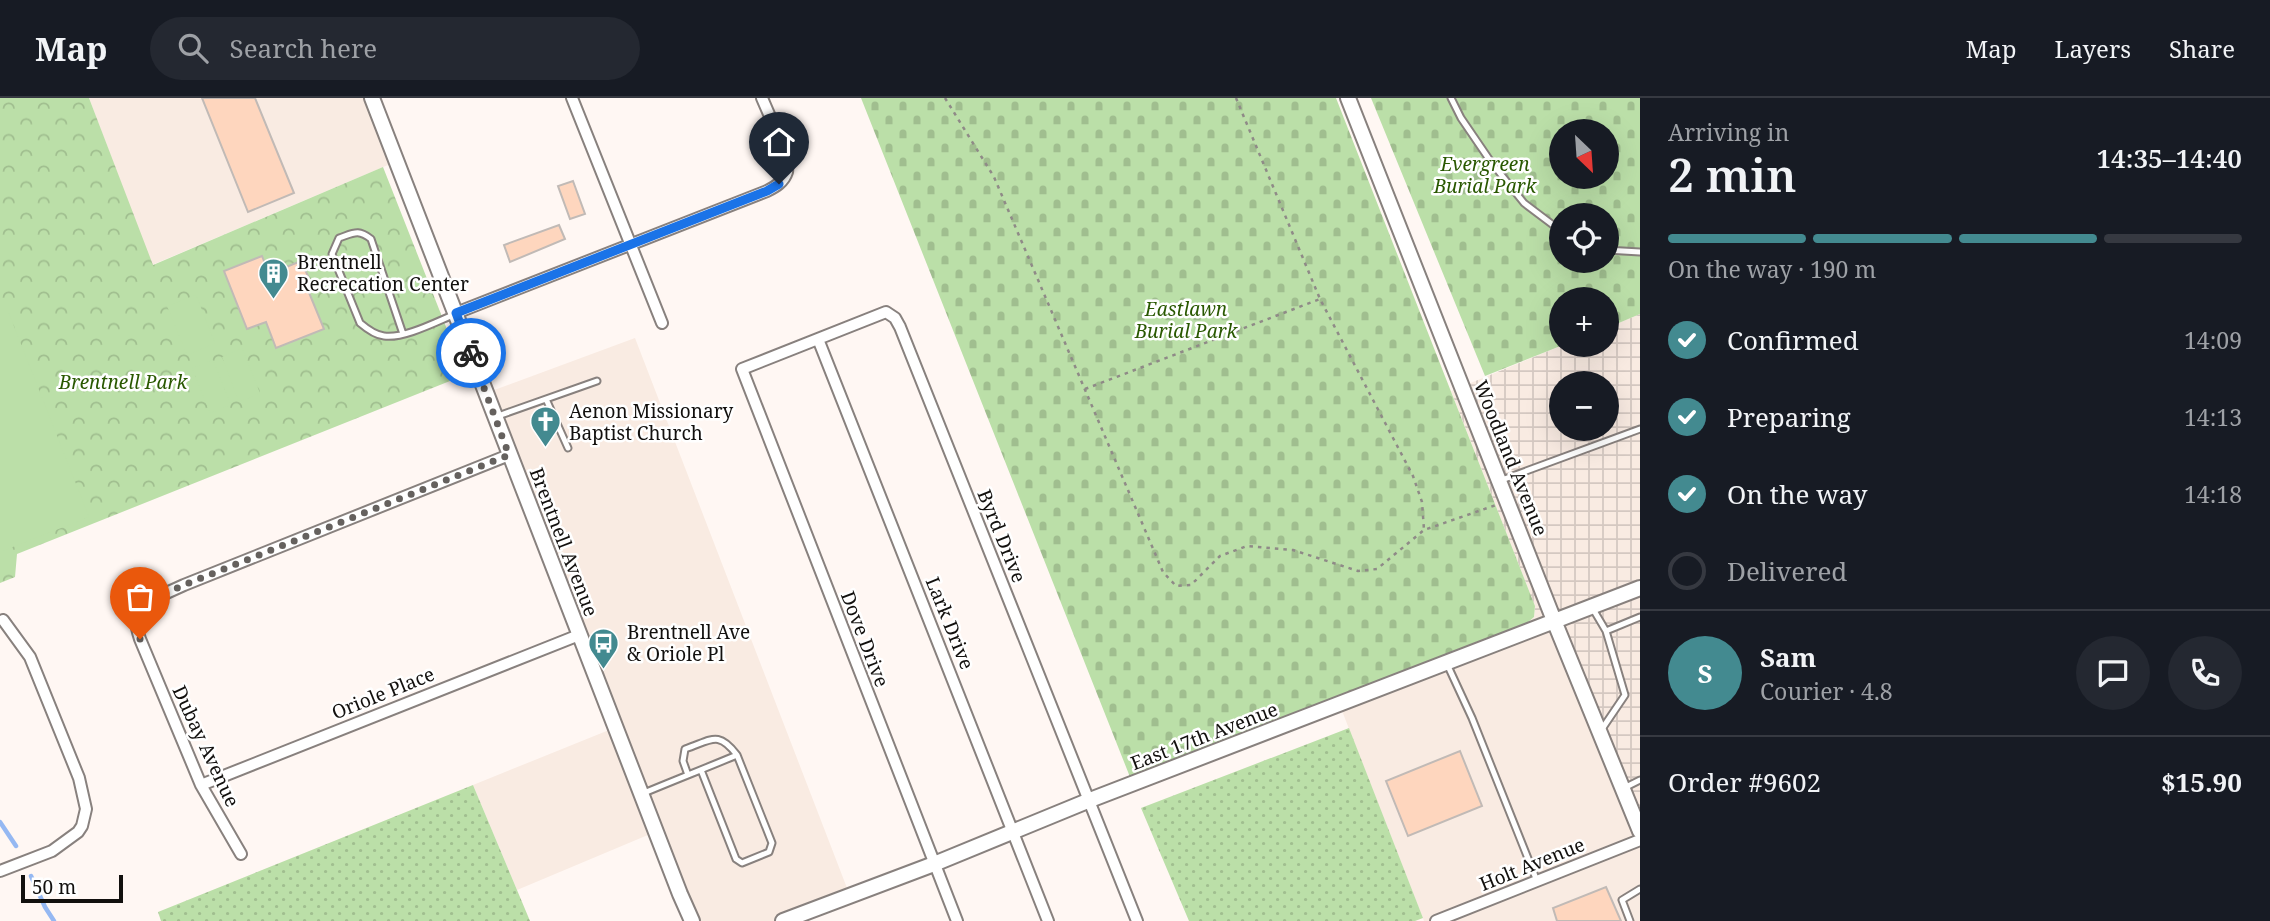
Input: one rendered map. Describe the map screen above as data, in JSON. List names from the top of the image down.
{
  "streets": {
    "street": [
      "Woodland Avenue",
      "Byrd Drive",
      "Brentnell Avenue",
      "Lark Drive",
      "Dove Drive",
      "Oriole Place",
      "East 17th Avenue",
      "Dubay Avenue",
      "Holt Avenue"
    ]
  },
  "crossings": [
    ["Woodland Avenue", "East 17th Avenue"],
    ["Byrd Drive", "Lark Drive"],
    ["Byrd Drive", "Dove Drive"],
    ["Byrd Drive", "East 17th Avenue"],
    ["Brentnell Avenue", "Oriole Place"],
    ["Brentnell Avenue", "Dubay Avenue"],
    ["Lark Drive", "East 17th Avenue"],
    ["Dove Drive", "East 17th Avenue"],
    ["Oriole Place", "Dubay Avenue"]
  ],
  "parks": ["Evergreen Burial Park", "Eastlawn Burial Park", "Brentnell Park"],
  "places": {
    "building": ["Brentnell Recrecation Center"],
    "church": ["Aenon Missionary Baptist Church"],
    "bus stop": ["Brentnell Ave & Oriole Pl"]
  },
  "scale_bar": "50 m",
  "north": "bottom right",
  "page": {
    "header": "Map",
    "search": "Search here",
    "nav": ["Map", "Layers", "Share"],
    "heading": ["2 min", "Arriving in", "14:35–14:40"],
    "panel": [
      "Sam",
      "Courier · 4.8",
      "Order #9602",
      "$15.90"
    ],
    "map_buttons": ["+", "−"],
    "bar": "On the way · 190 m",
    "list": [
      ["Confirmed", "14:09"],
      ["Preparing", "14:13"],
      ["On the way", "14:18"],
      "Delivered"
    ],
    "round": "S",
    "scale": "50 m"
  }
}
